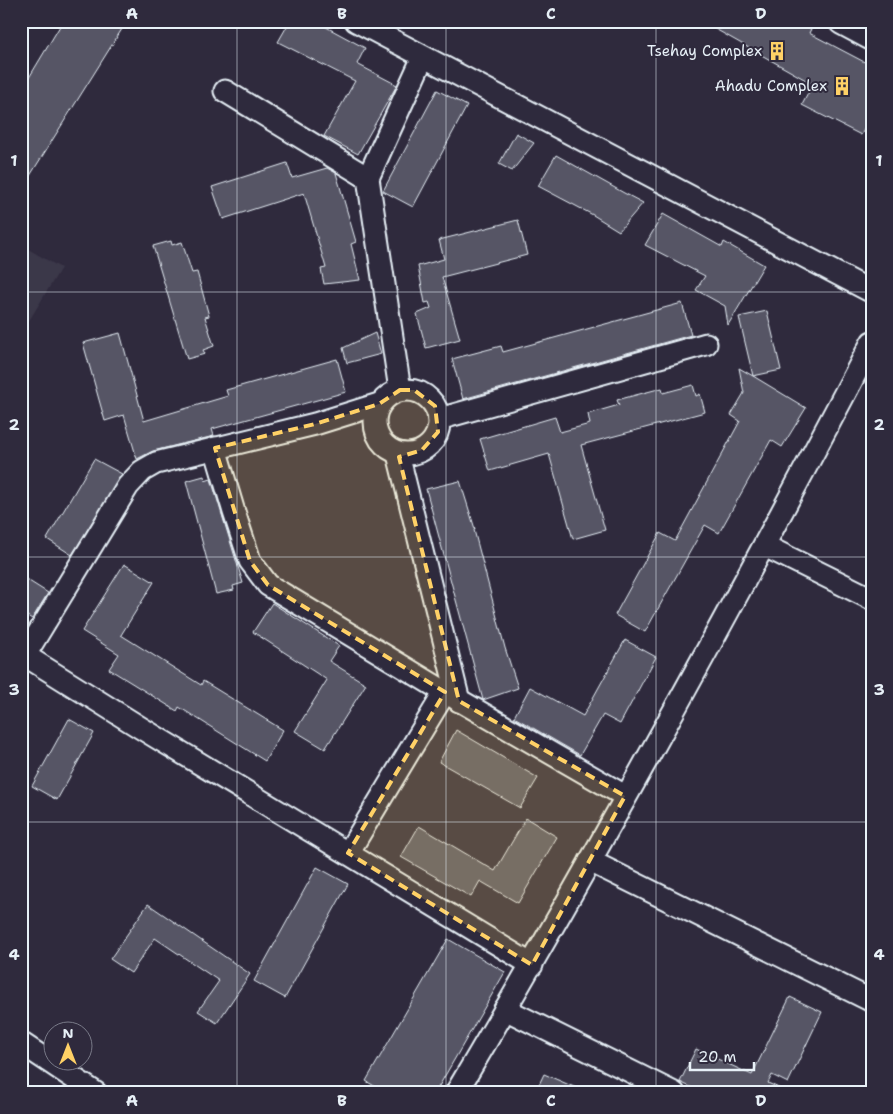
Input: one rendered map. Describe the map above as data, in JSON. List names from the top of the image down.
{
  "places": {
    "building": ["Tsehay Complex", "Ahadu Complex"]
  },
  "scale_bar": "20 m",
  "north": "top",
  "grid": {
    "columns": [
      "A",
      "B",
      "C",
      "D"
    ],
    "rows": [
      "1",
      "2",
      "3",
      "4"
    ]
  }
}
